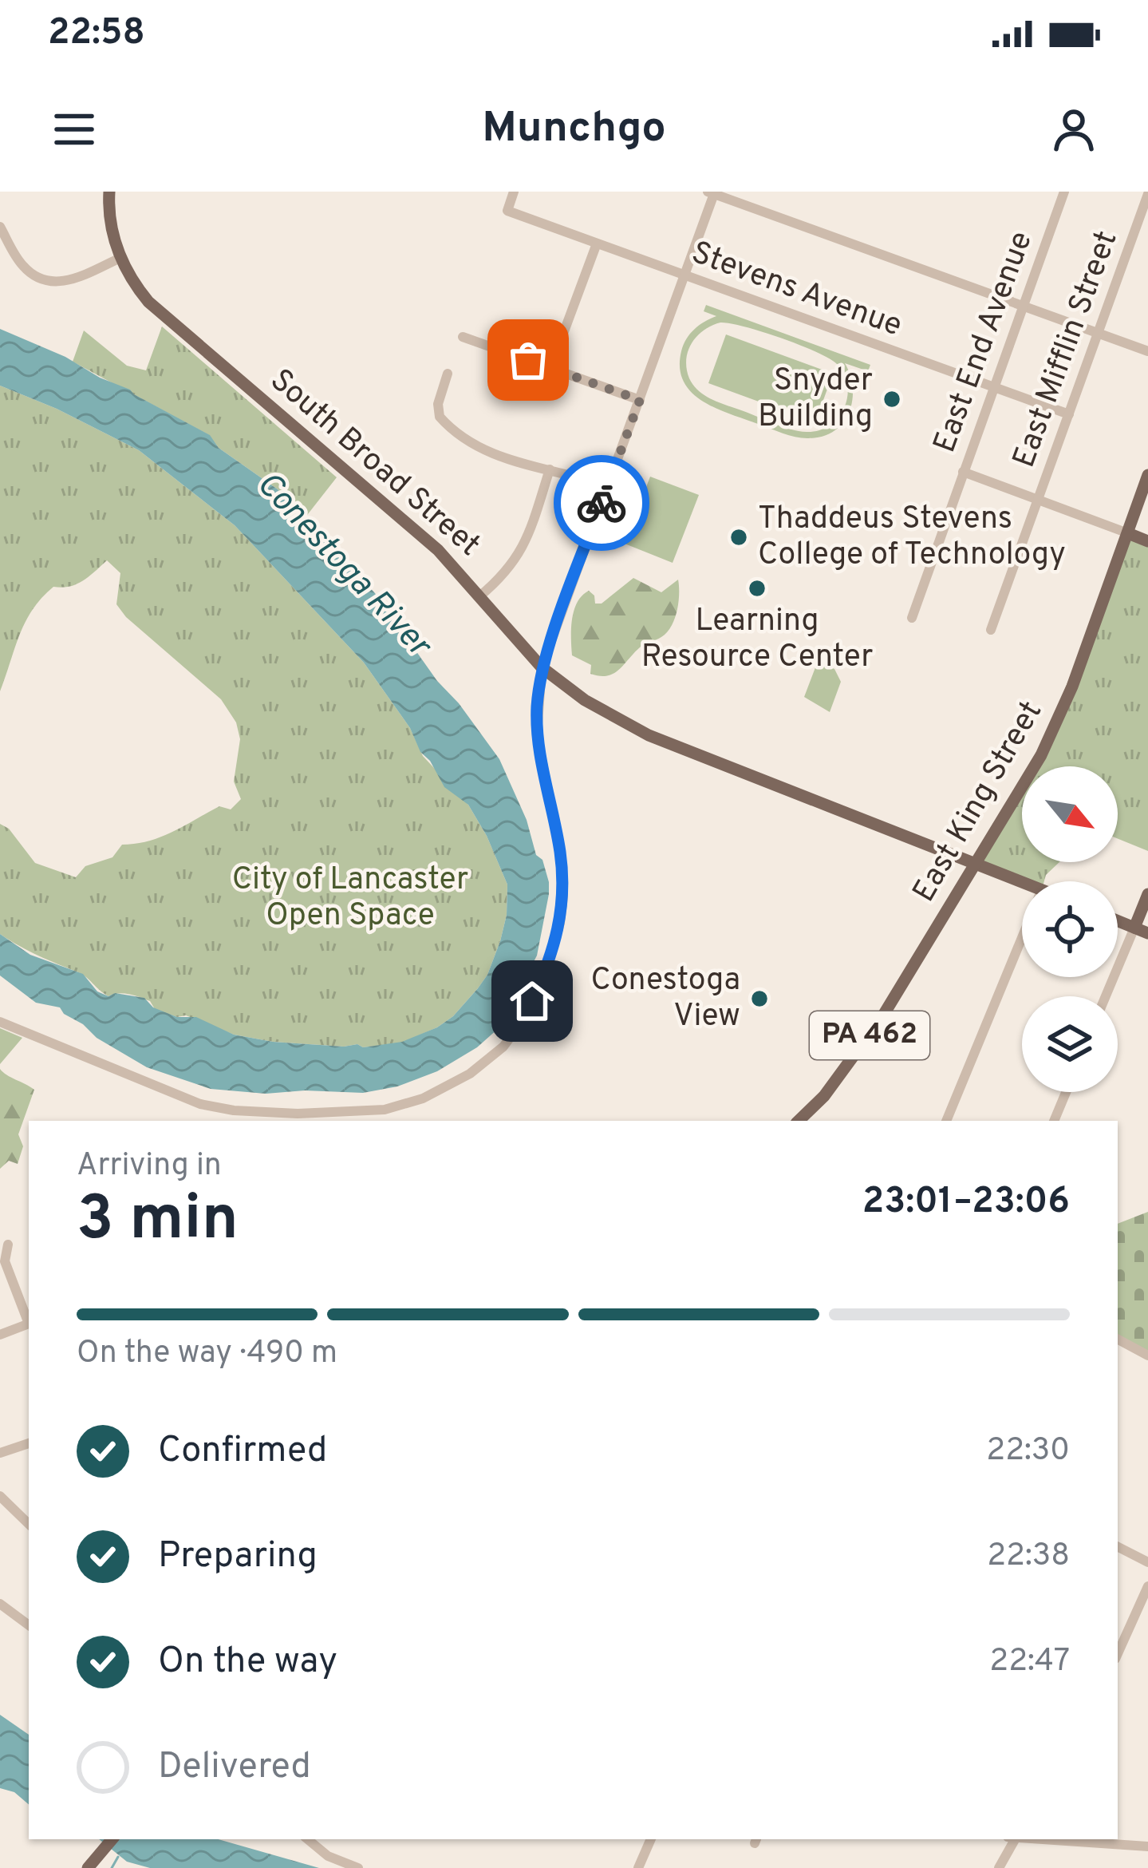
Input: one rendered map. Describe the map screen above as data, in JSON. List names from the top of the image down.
{
  "streets": {
    "main road": ["South Broad Street", "East King Street", "PA 462"],
    "street": ["Stevens Avenue", "East End Avenue", "East Mifflin Street"]
  },
  "crossings": [
    ["Stevens Avenue", "East End Avenue"],
    ["Stevens Avenue", "East Mifflin Street"],
    ["South Broad Street", "East King Street"]
  ],
  "water": ["Conestoga River"],
  "parks": ["City of Lancaster Open Space"],
  "places": [
    "Snyder Building",
    "Thaddeus Stevens College of Technology",
    "Learning Resource Center",
    "Conestoga View"
  ],
  "north": "bottom right",
  "page": {
    "status": "22:58",
    "header": "Munchgo",
    "heading": ["3 min", "Arriving in", "23:01–23:06"],
    "bar": "On the way · 490 m",
    "list": [
      ["Confirmed", "22:30"],
      ["Preparing", "22:38"],
      ["On the way", "22:47"],
      "Delivered"
    ]
  }
}
